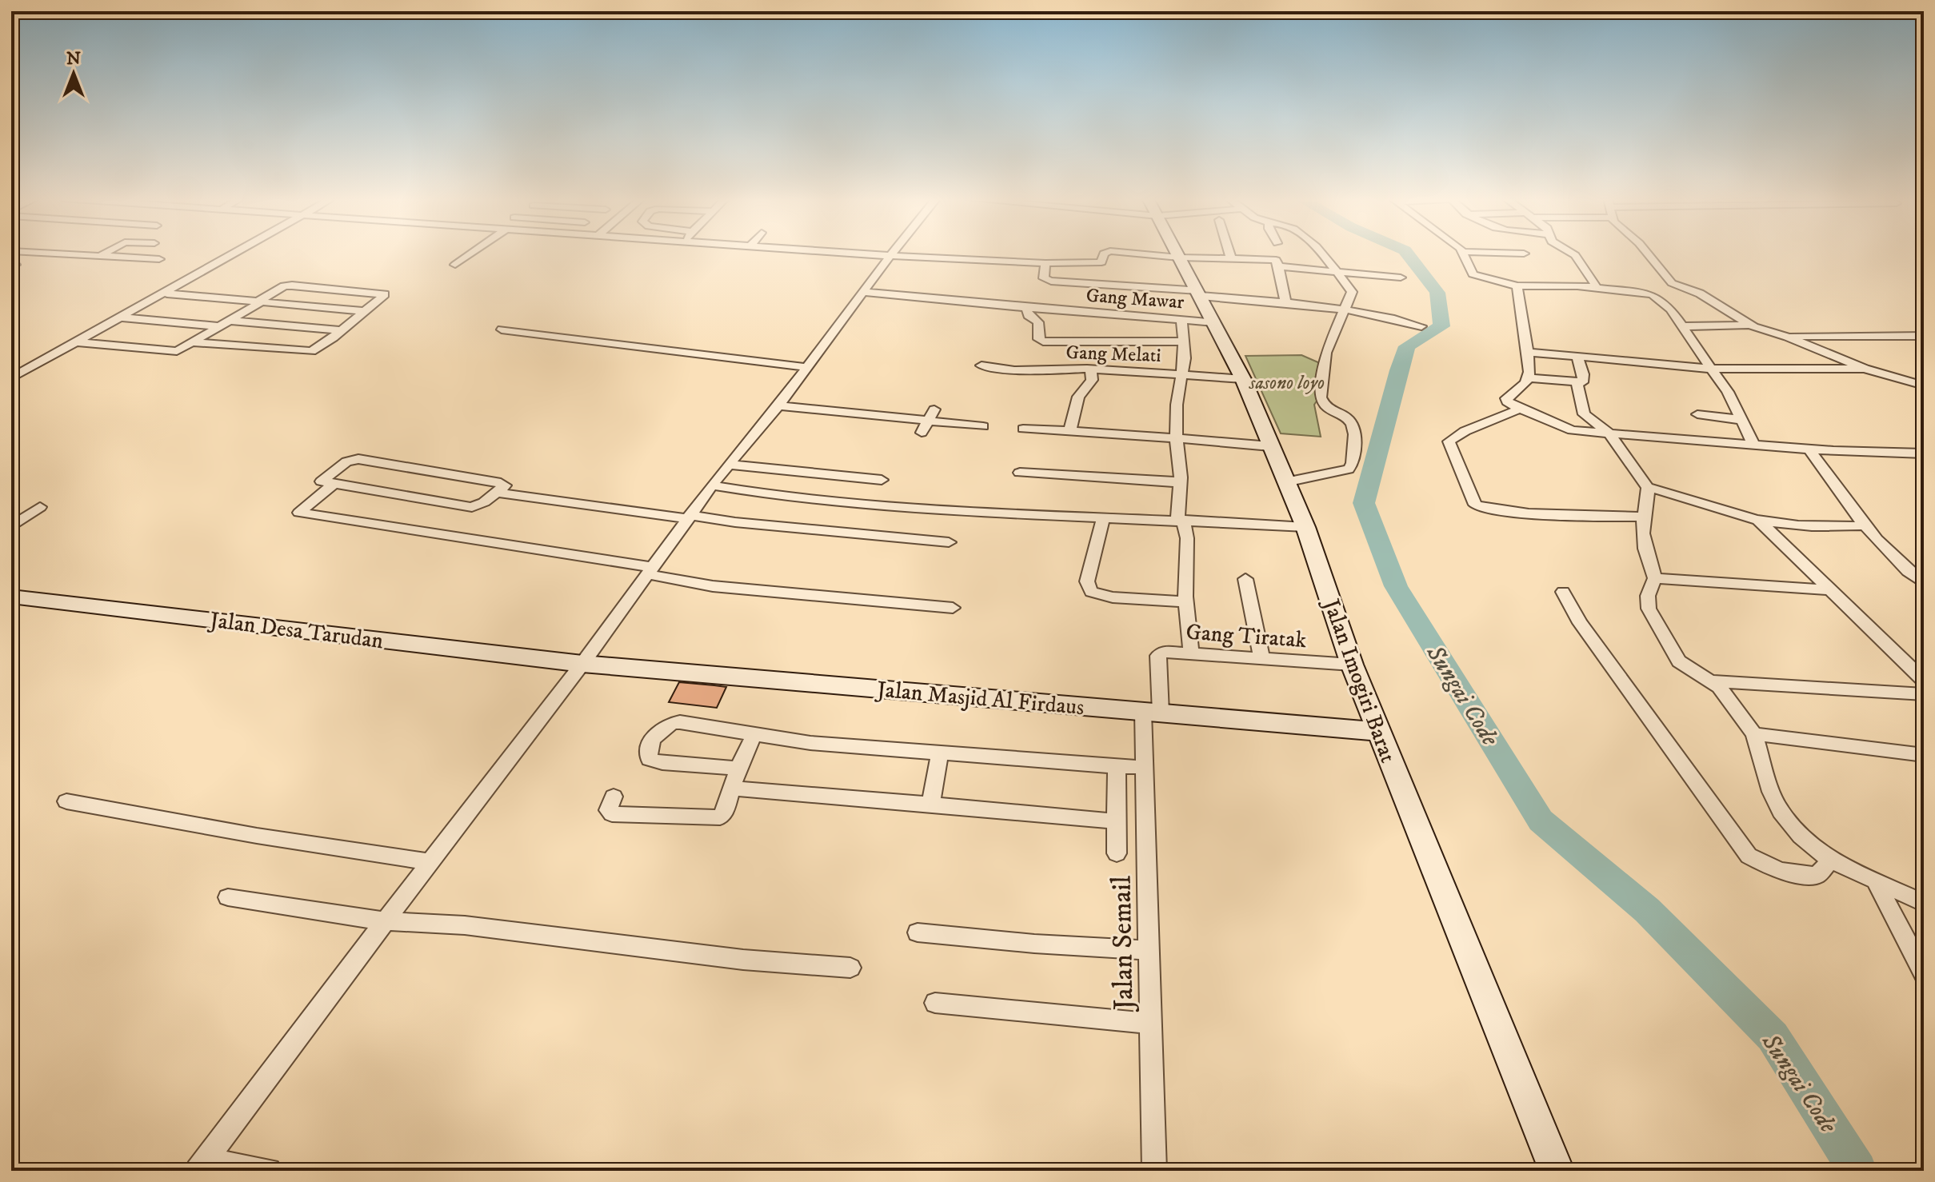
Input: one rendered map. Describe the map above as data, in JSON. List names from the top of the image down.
{
  "streets": {
    "main road": ["Jalan Desa Tarudan", "Jalan Imogiri Barat", "Jalan Masjid Al Firdaus"],
    "street": [
      "Gang Mawar",
      "Gang Melati",
      "Gang Tiratak",
      "Jalan Semail"
    ]
  },
  "crossings": [
    ["Gang Mawar", "Jalan Imogiri Barat"],
    ["Gang Melati", "Jalan Imogiri Barat"],
    ["Jalan Desa Tarudan", "Jalan Masjid Al Firdaus"],
    ["Gang Tiratak", "Jalan Imogiri Barat"],
    ["Gang Tiratak", "Jalan Masjid Al Firdaus"],
    ["Gang Tiratak", "Jalan Semail"],
    ["Jalan Imogiri Barat", "Jalan Masjid Al Firdaus"],
    ["Jalan Masjid Al Firdaus", "Jalan Semail"]
  ],
  "water": ["Sungai Code"],
  "parks": ["sasono loyo"],
  "north": "top"
}
